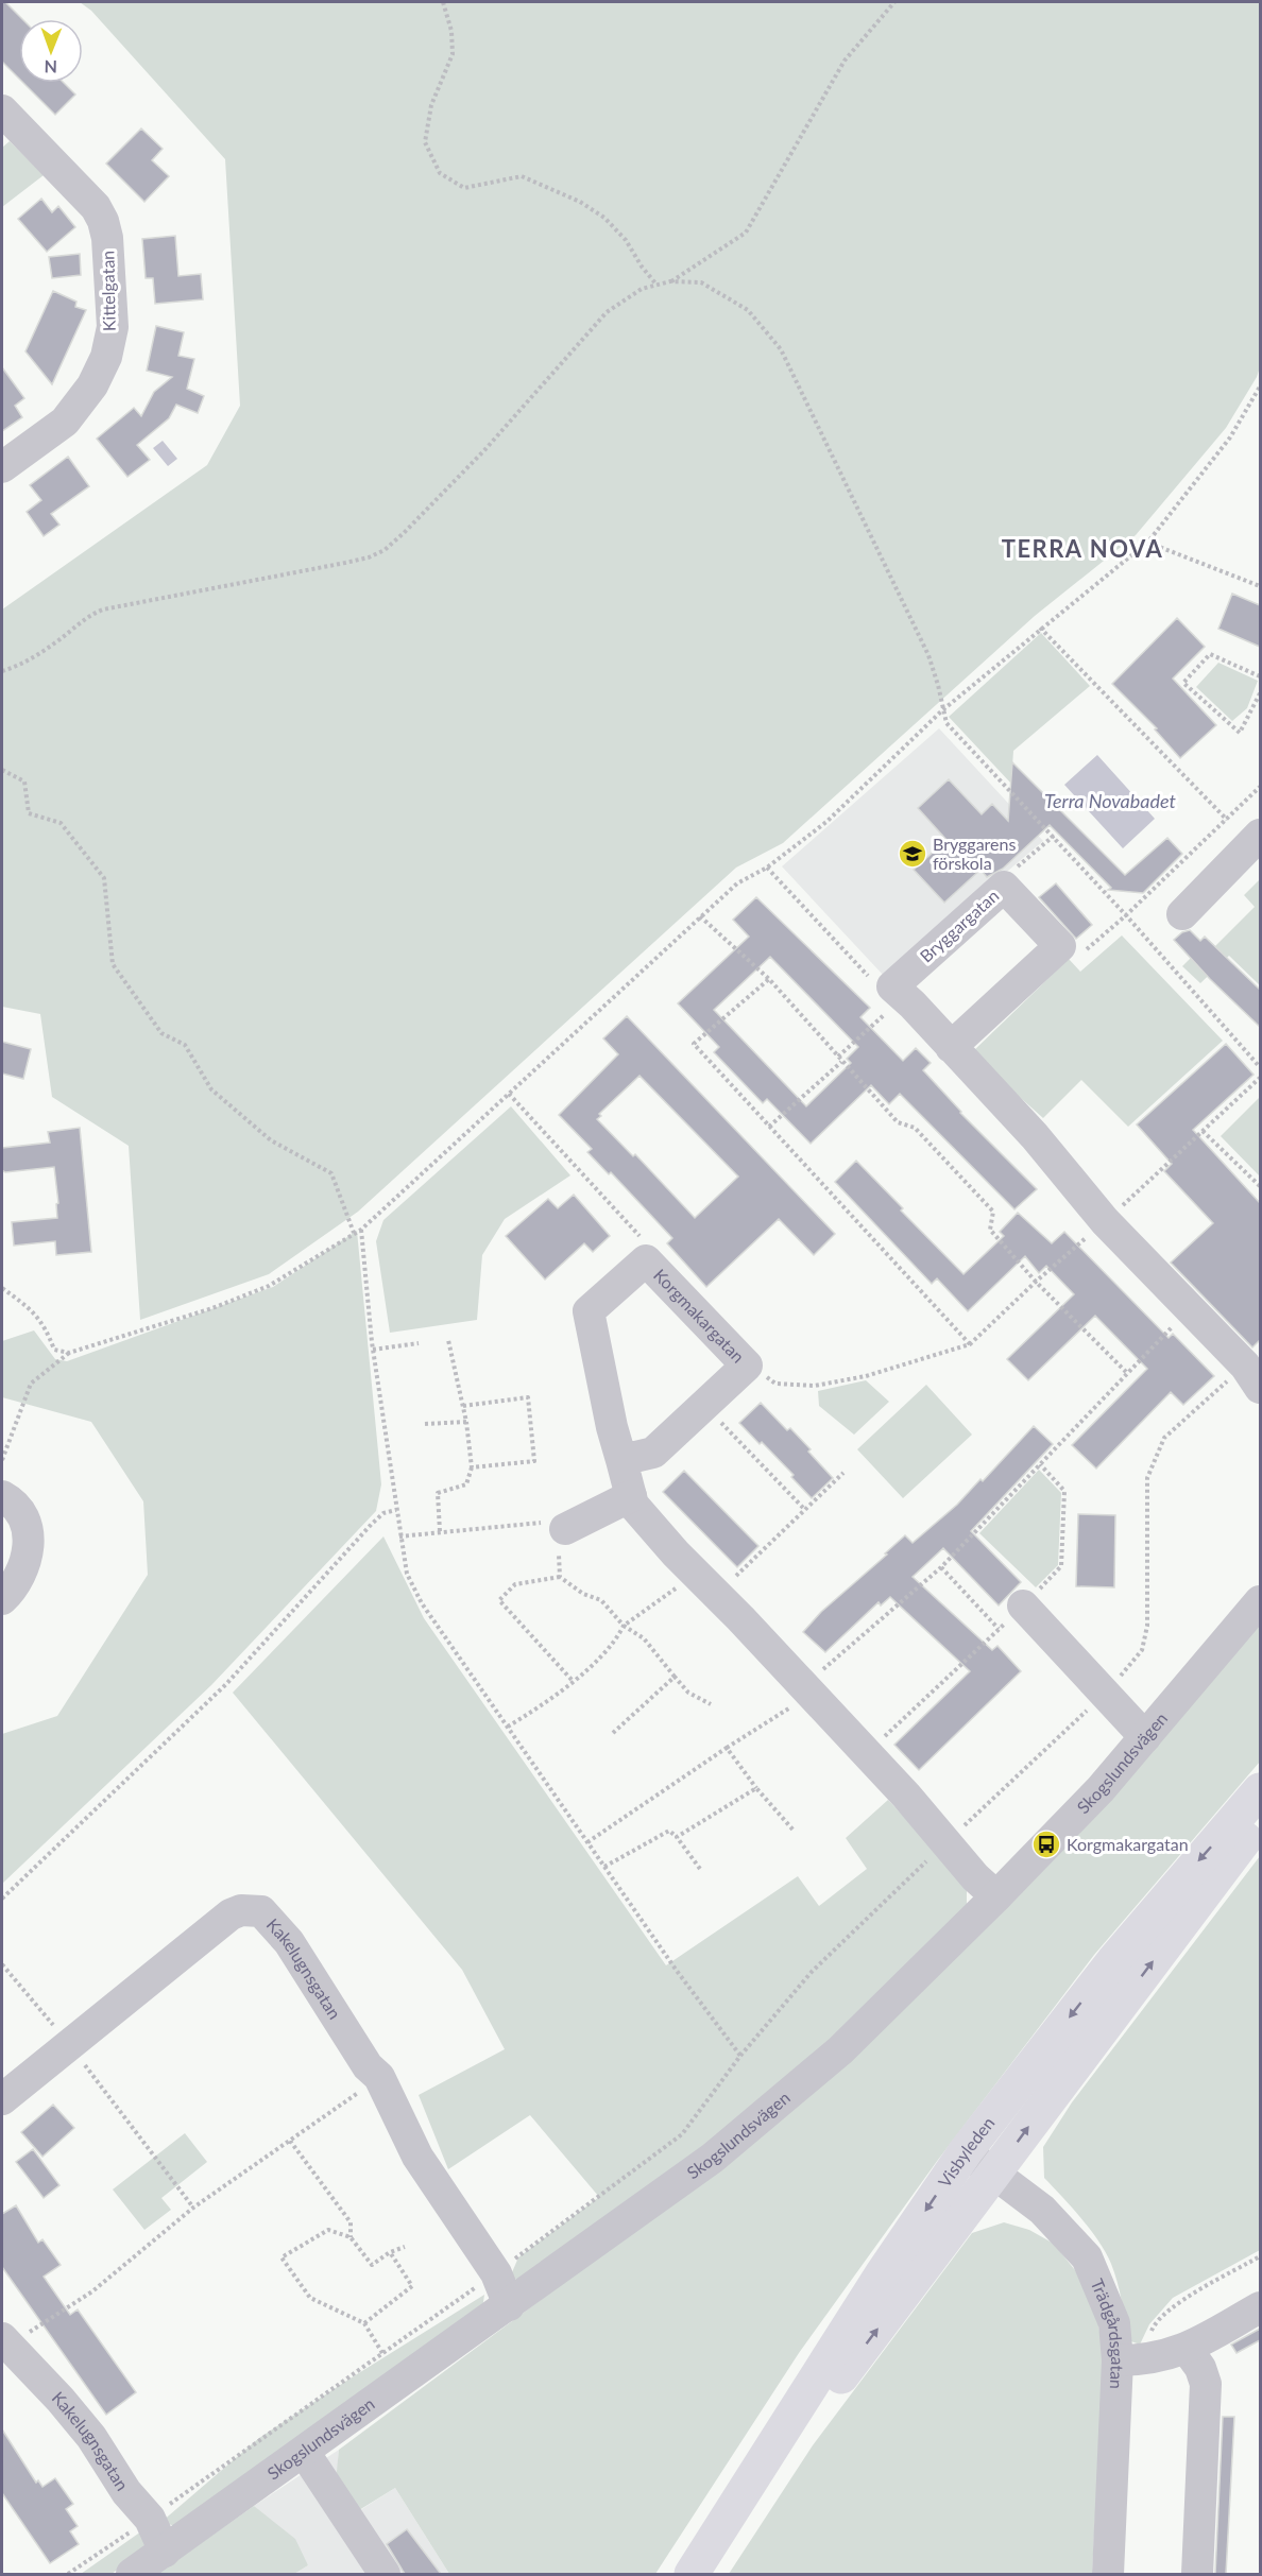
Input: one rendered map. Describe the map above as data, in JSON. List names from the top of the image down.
{
  "streets": {
    "main road": ["Visbyleden"],
    "street": [
      "Kittelgatan",
      "Bryggargatan",
      "Korgmakargatan",
      "Skogslundsvägen",
      "Kakelugnsgatan",
      "Trädgårdsgatan"
    ]
  },
  "crossings": [
    ["Korgmakargatan", "Skogslundsvägen"],
    ["Skogslundsvägen", "Kakelugnsgatan"],
    ["Visbyleden", "Trädgårdsgatan"]
  ],
  "districts": ["TERRA NOVA"],
  "water": ["Terra Novabadet"],
  "places": {
    "school or university": ["Bryggarens förskola"],
    "bus stop": ["Korgmakargatan"]
  },
  "north": "bottom"
}
